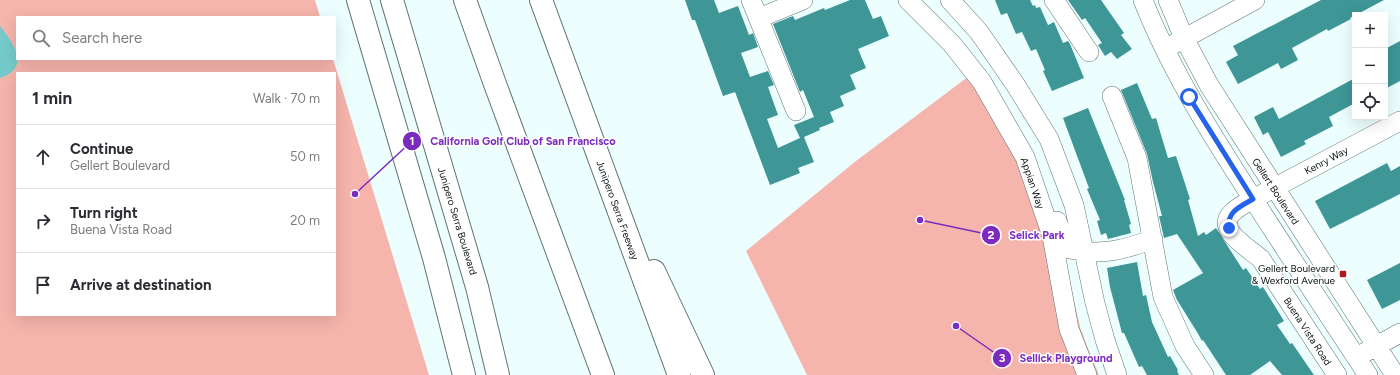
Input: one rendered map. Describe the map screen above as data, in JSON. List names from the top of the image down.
{
  "streets": {
    "main road": ["Junipero Serra Freeway", "Junipero Serra Boulevard"],
    "street": [
      "Kenry Way",
      "Appian Way",
      "Gellert Boulevard",
      "Buena Vista Road"
    ]
  },
  "crossings": [
    ["Kenry Way", "Gellert Boulevard"],
    ["Kenry Way", "Buena Vista Road"]
  ],
  "places": {
    "other": ["California Golf Club of San Francisco", "Selick Park", "Sellick Playground"],
    "transit": ["Gellert Boulevard & Wexford Avenue"]
  },
  "page": {
    "map_buttons": ["+", "−"],
    "search": "Search here",
    "heading": ["1 min", "Walk · 70 m"],
    "list": [
      ["Continue", "Gellert Boulevard", "50 m"],
      ["Turn right", "Buena Vista Road", "20 m"],
      "Arrive at destination"
    ]
  }
}
